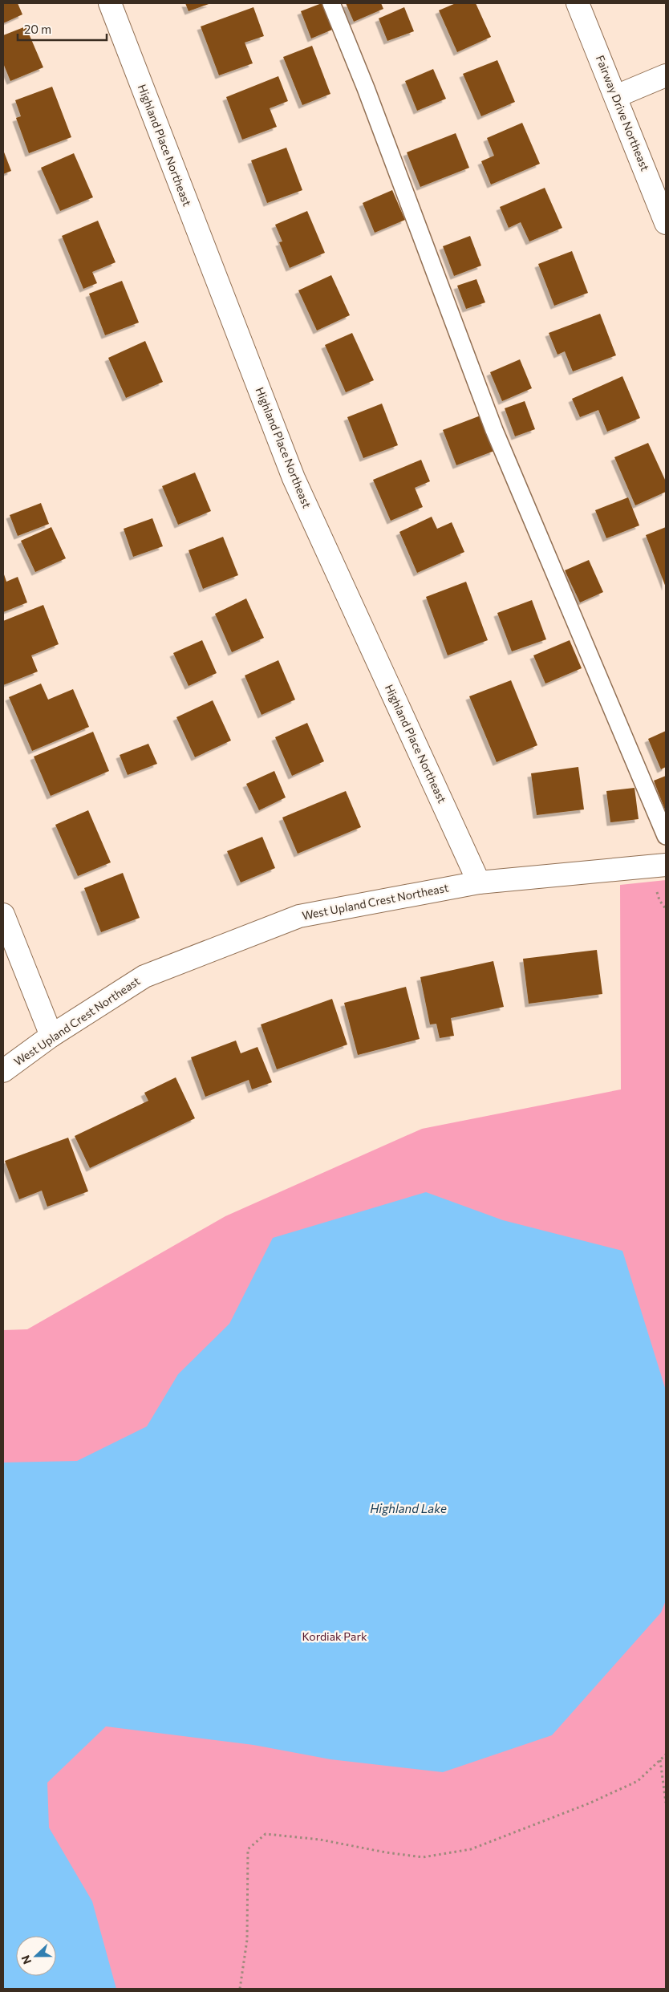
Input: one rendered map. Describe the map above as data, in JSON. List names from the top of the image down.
{
  "streets": {
    "street": ["Fairway Drive Northeast", "Highland Place Northeast", "West Upland Crest Northeast"]
  },
  "crossings": [
    ["Highland Place Northeast", "West Upland Crest Northeast"]
  ],
  "water": ["Highland Lake"],
  "parks": ["Kordiak Park"],
  "scale_bar": "20 m",
  "north": "left"
}
